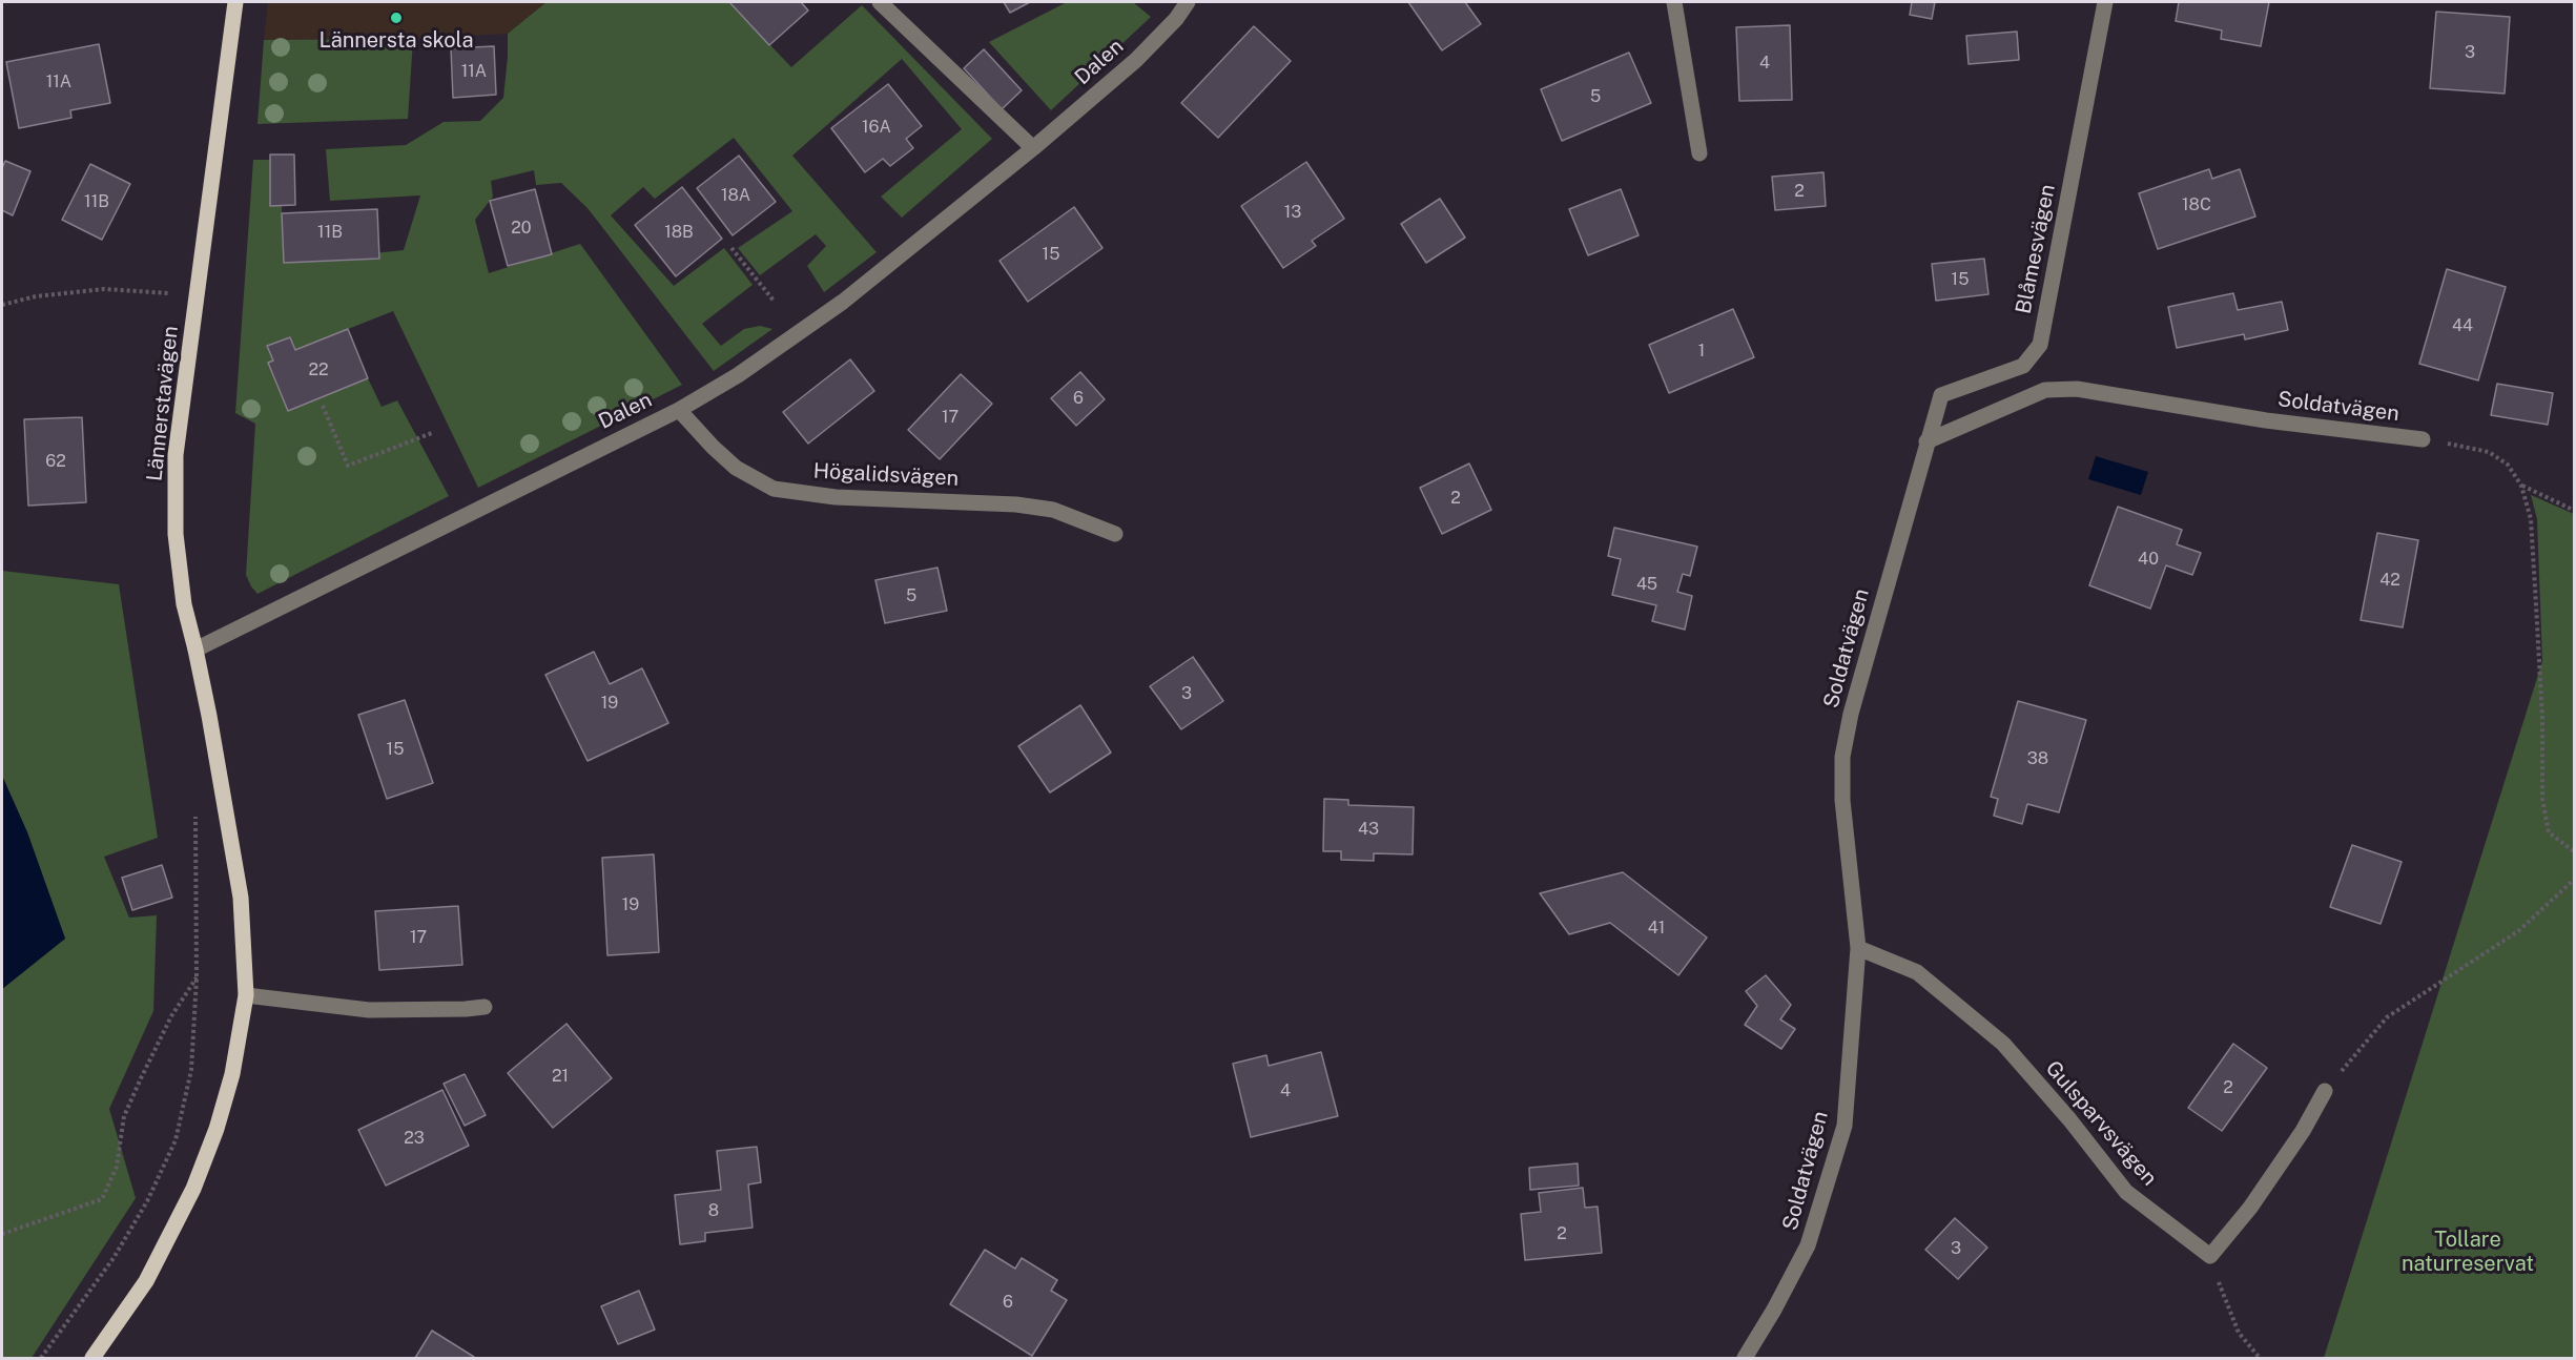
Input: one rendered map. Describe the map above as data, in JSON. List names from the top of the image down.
{
  "streets": {
    "main road": ["Lännerstavägen"],
    "street": [
      "Dalen",
      "Blåmesvägen",
      "Soldatvägen",
      "Högalidsvägen",
      "Gulsparvsvägen"
    ]
  },
  "crossings": [
    ["Dalen", "Lännerstavägen"],
    ["Dalen", "Högalidsvägen"],
    ["Blåmesvägen", "Soldatvägen"],
    ["Soldatvägen", "Gulsparvsvägen"]
  ],
  "parks": ["Tollare naturreservat"],
  "places": ["Lännersta skola"],
  "house_numbers": [
    "3",
    "4",
    "11A",
    "11A",
    "5",
    "16A",
    "2",
    "18A",
    "11B",
    "18C",
    "13",
    "20",
    "11B",
    "18B",
    "15",
    "15",
    "44",
    "1",
    "22",
    "6",
    "17",
    "62",
    "2",
    "40",
    "42",
    "45",
    "5",
    "3",
    "19",
    "15",
    "38",
    "43",
    "19",
    "41",
    "17",
    "21",
    "2",
    "4",
    "23",
    "8",
    "2",
    "3",
    "6"
  ]
}
